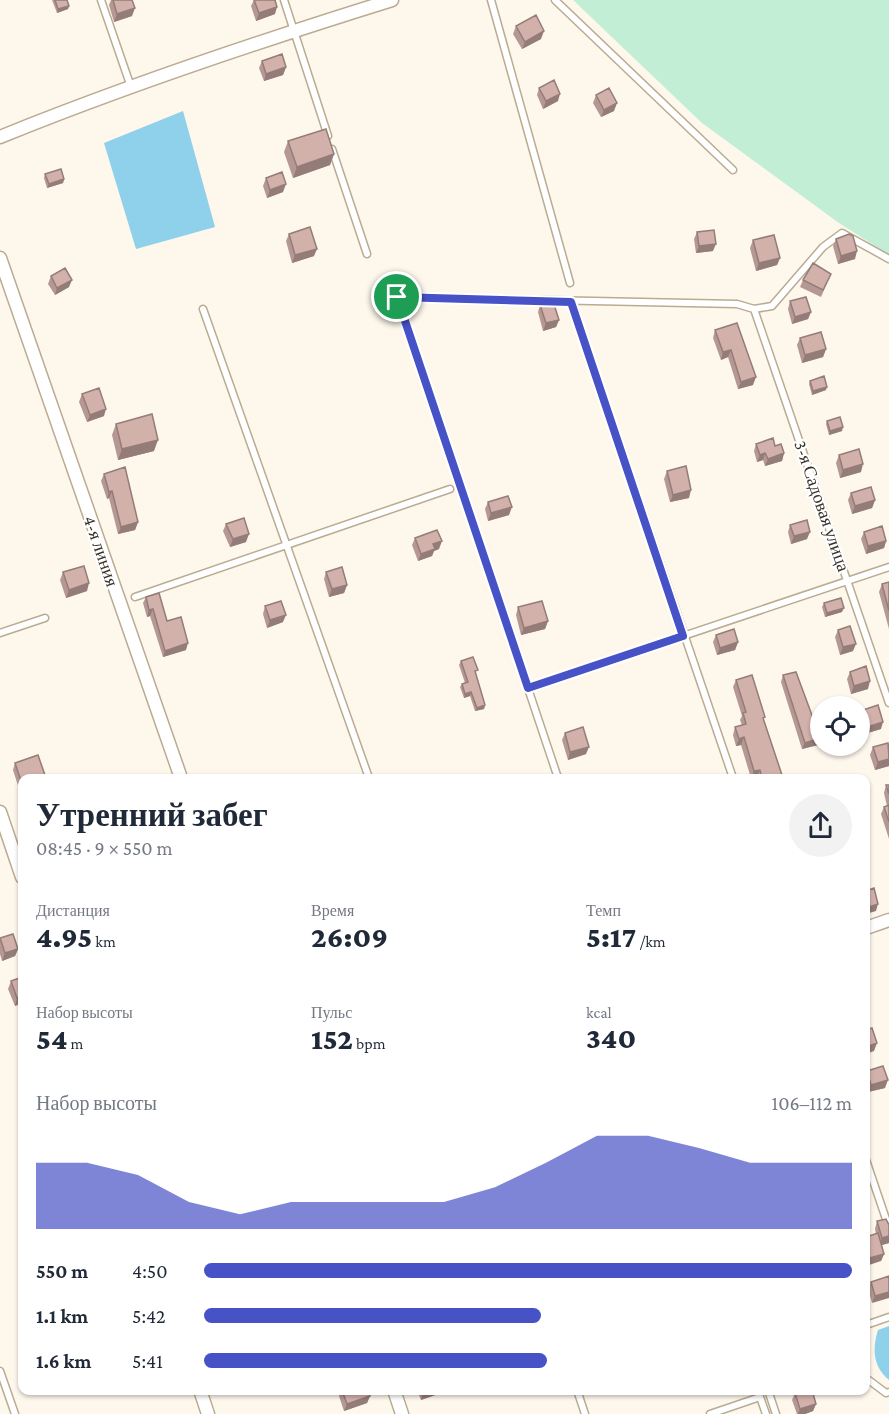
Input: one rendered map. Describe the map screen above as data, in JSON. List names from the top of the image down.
{
  "streets": {
    "street": ["4-я линия"],
    "lane": ["3-я Садовая улица"]
  },
  "page": {
    "heading": ["Утренний забег", "08:45 · 9 × 550 m"],
    "stats": [
      ["Дистанция", "4.95 km"],
      ["Время", "26:09"],
      ["Темп", "5:17 /km"],
      ["Набор высоты", "54 m"],
      ["Пульс", "152 bpm"],
      ["kcal", "340"]
    ],
    "chart": ["Набор высоты", "106–112 m"],
    "list": [
      {
        "name": "550 m",
        "note": "4:50"
      },
      {
        "name": "1.1 km",
        "note": "5:42"
      },
      {
        "name": "1.6 km",
        "note": "5:41"
      }
    ]
  }
}
